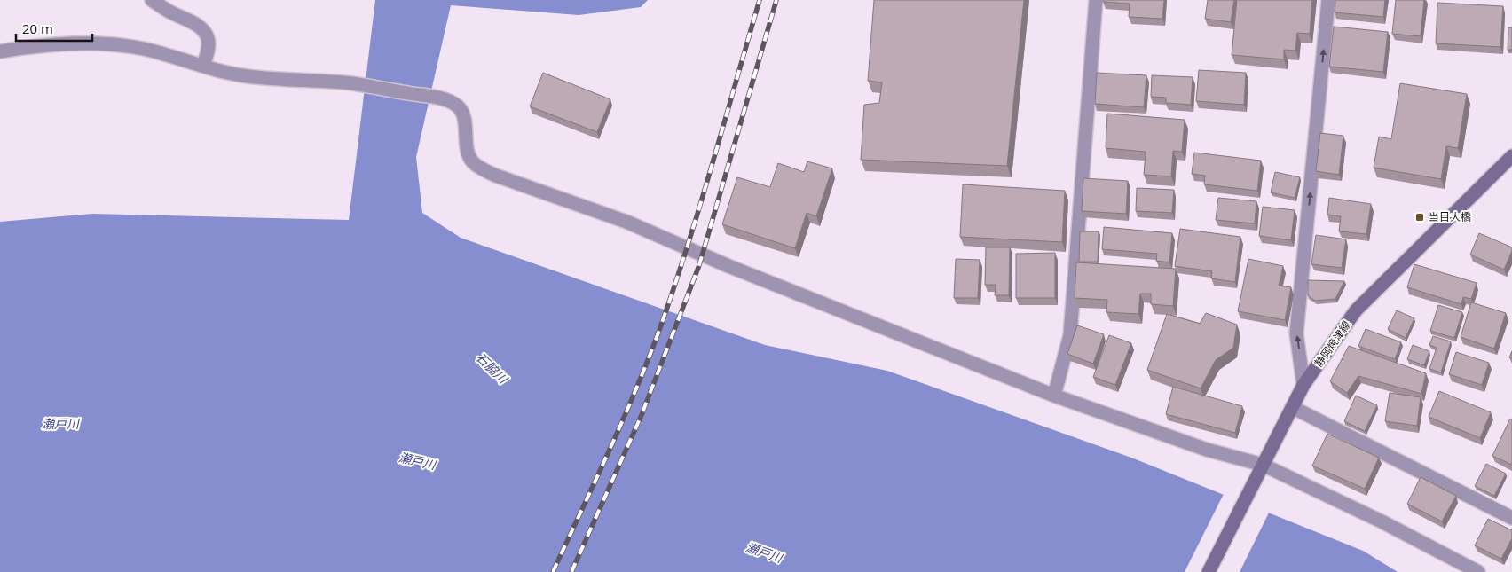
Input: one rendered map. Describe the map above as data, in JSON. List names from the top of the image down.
{
  "streets": {
    "main road": ["静岡焼津線"]
  },
  "water": ["石脇川", "瀬戸川"],
  "places": {
    "transit": ["当目大橋"]
  },
  "scale_bar": "20 m"
}
